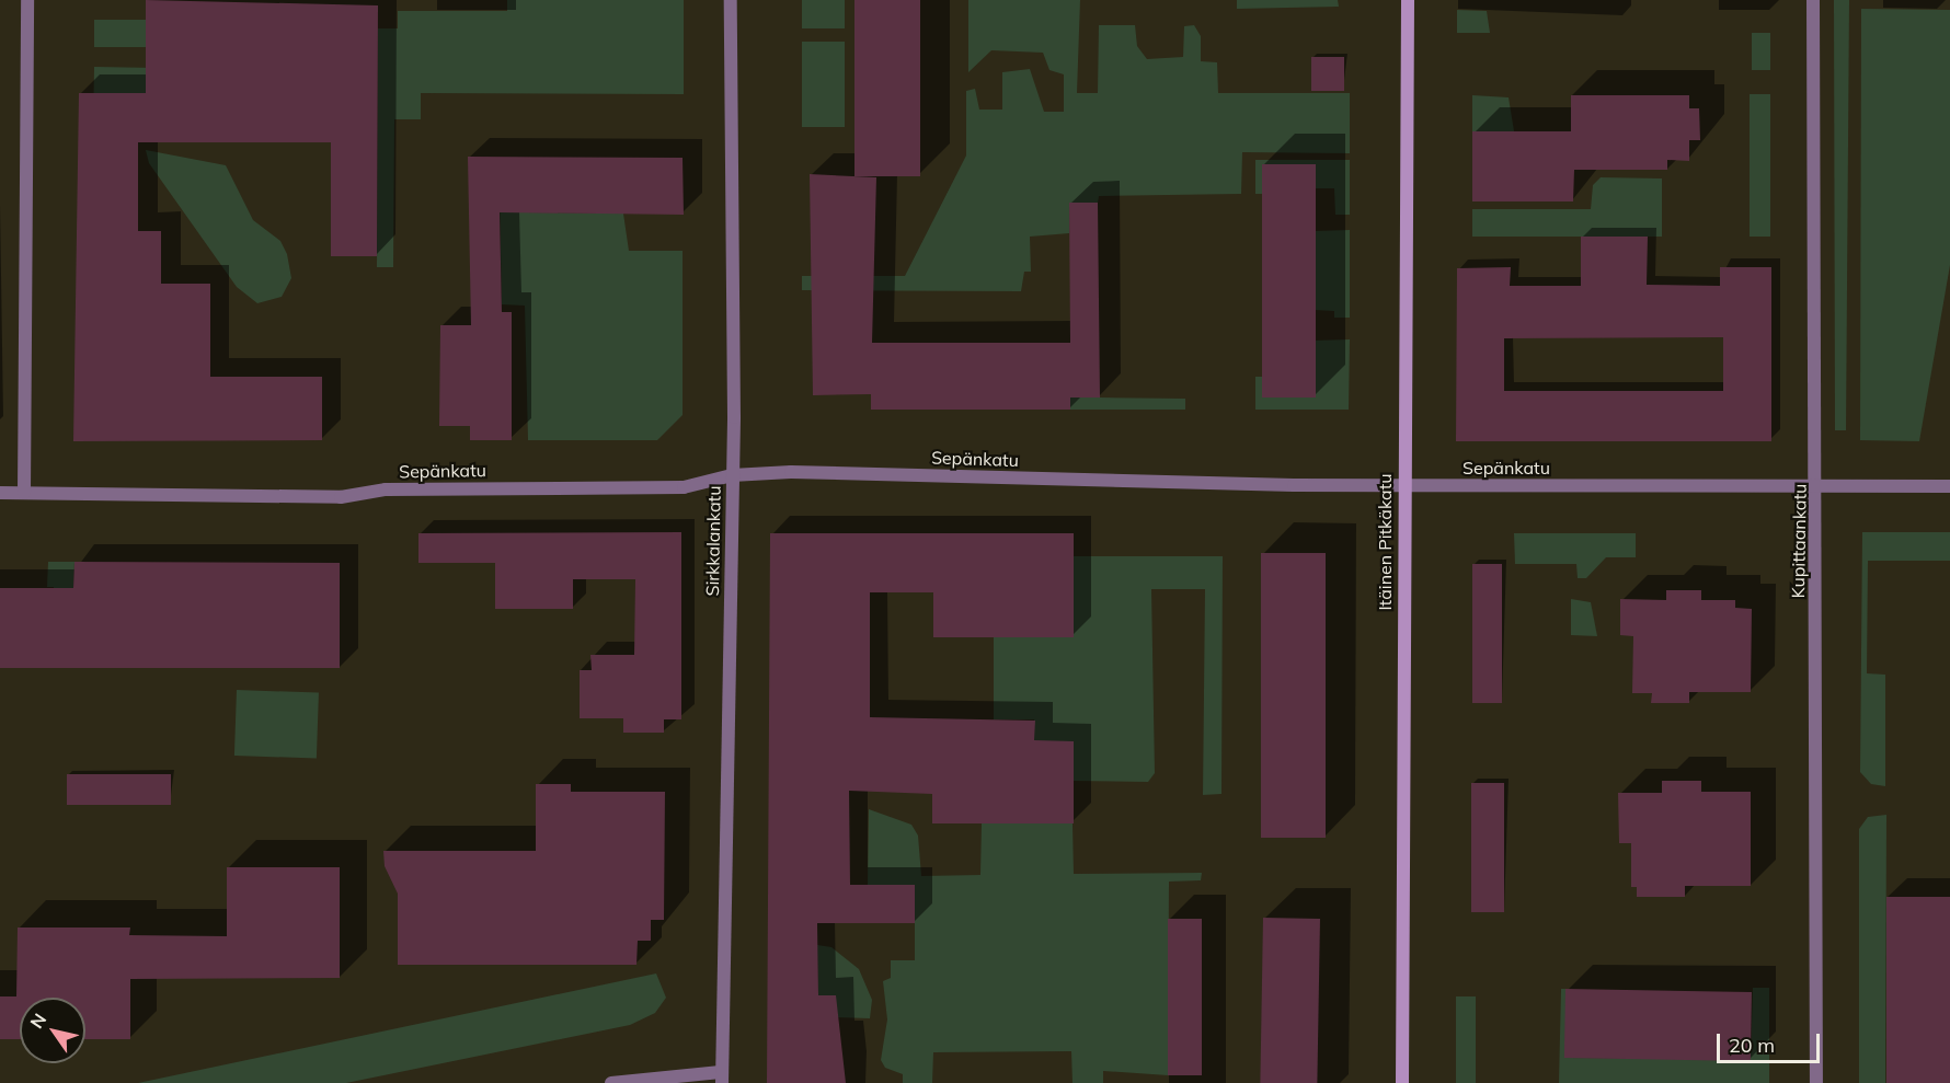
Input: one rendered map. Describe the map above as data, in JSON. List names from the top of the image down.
{
  "streets": {
    "main road": ["Itäinen Pitkäkatu"],
    "street": ["Sepänkatu", "Sirkkalankatu", "Kupittaankatu"]
  },
  "crossings": [
    ["Sepänkatu", "Sirkkalankatu"],
    ["Sepänkatu", "Kupittaankatu"],
    ["Sepänkatu", "Itäinen Pitkäkatu"]
  ],
  "scale_bar": "20 m",
  "north": "top left"
}
